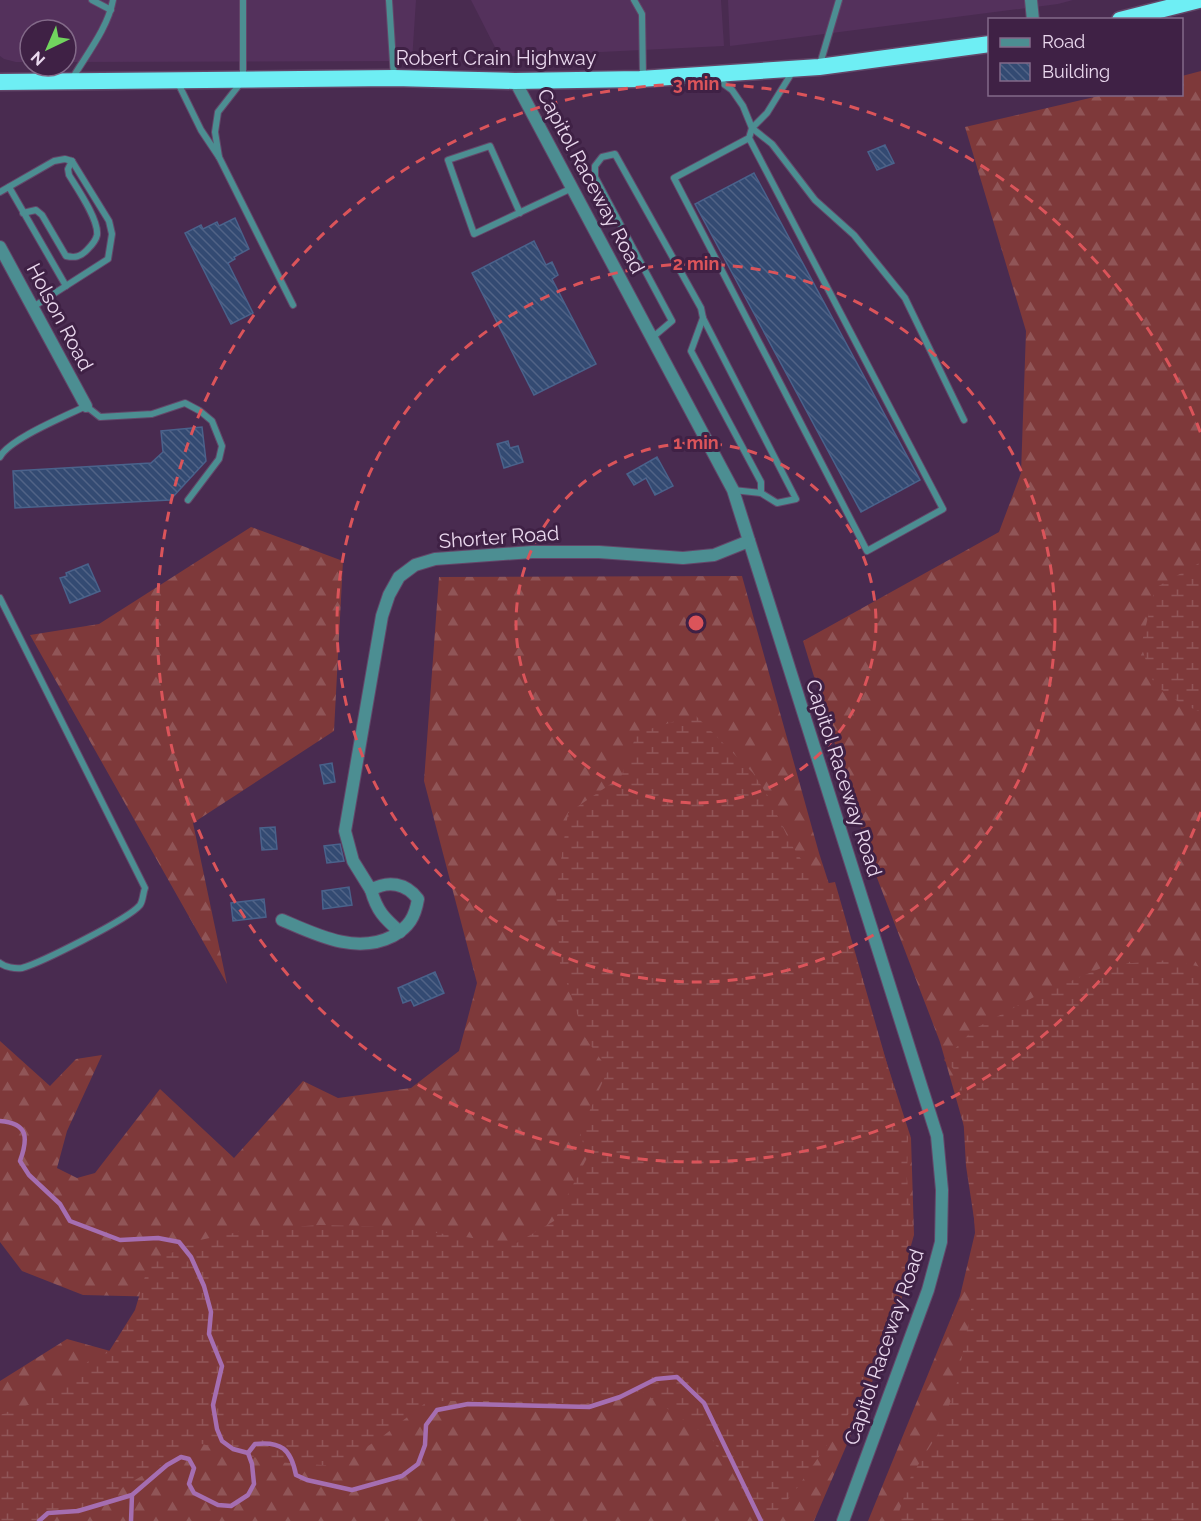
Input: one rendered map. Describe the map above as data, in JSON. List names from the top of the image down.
{
  "streets": {
    "highway": ["Robert Crain Highway"],
    "street": ["Capitol Raceway Road", "Holson Road", "Shorter Road"]
  },
  "crossings": [
    ["Robert Crain Highway", "Capitol Raceway Road"],
    ["Capitol Raceway Road", "Shorter Road"]
  ],
  "legend": ["Road", "Building"],
  "north": "bottom left",
  "rings": ["3 min", "2 min", "1 min"]
}
